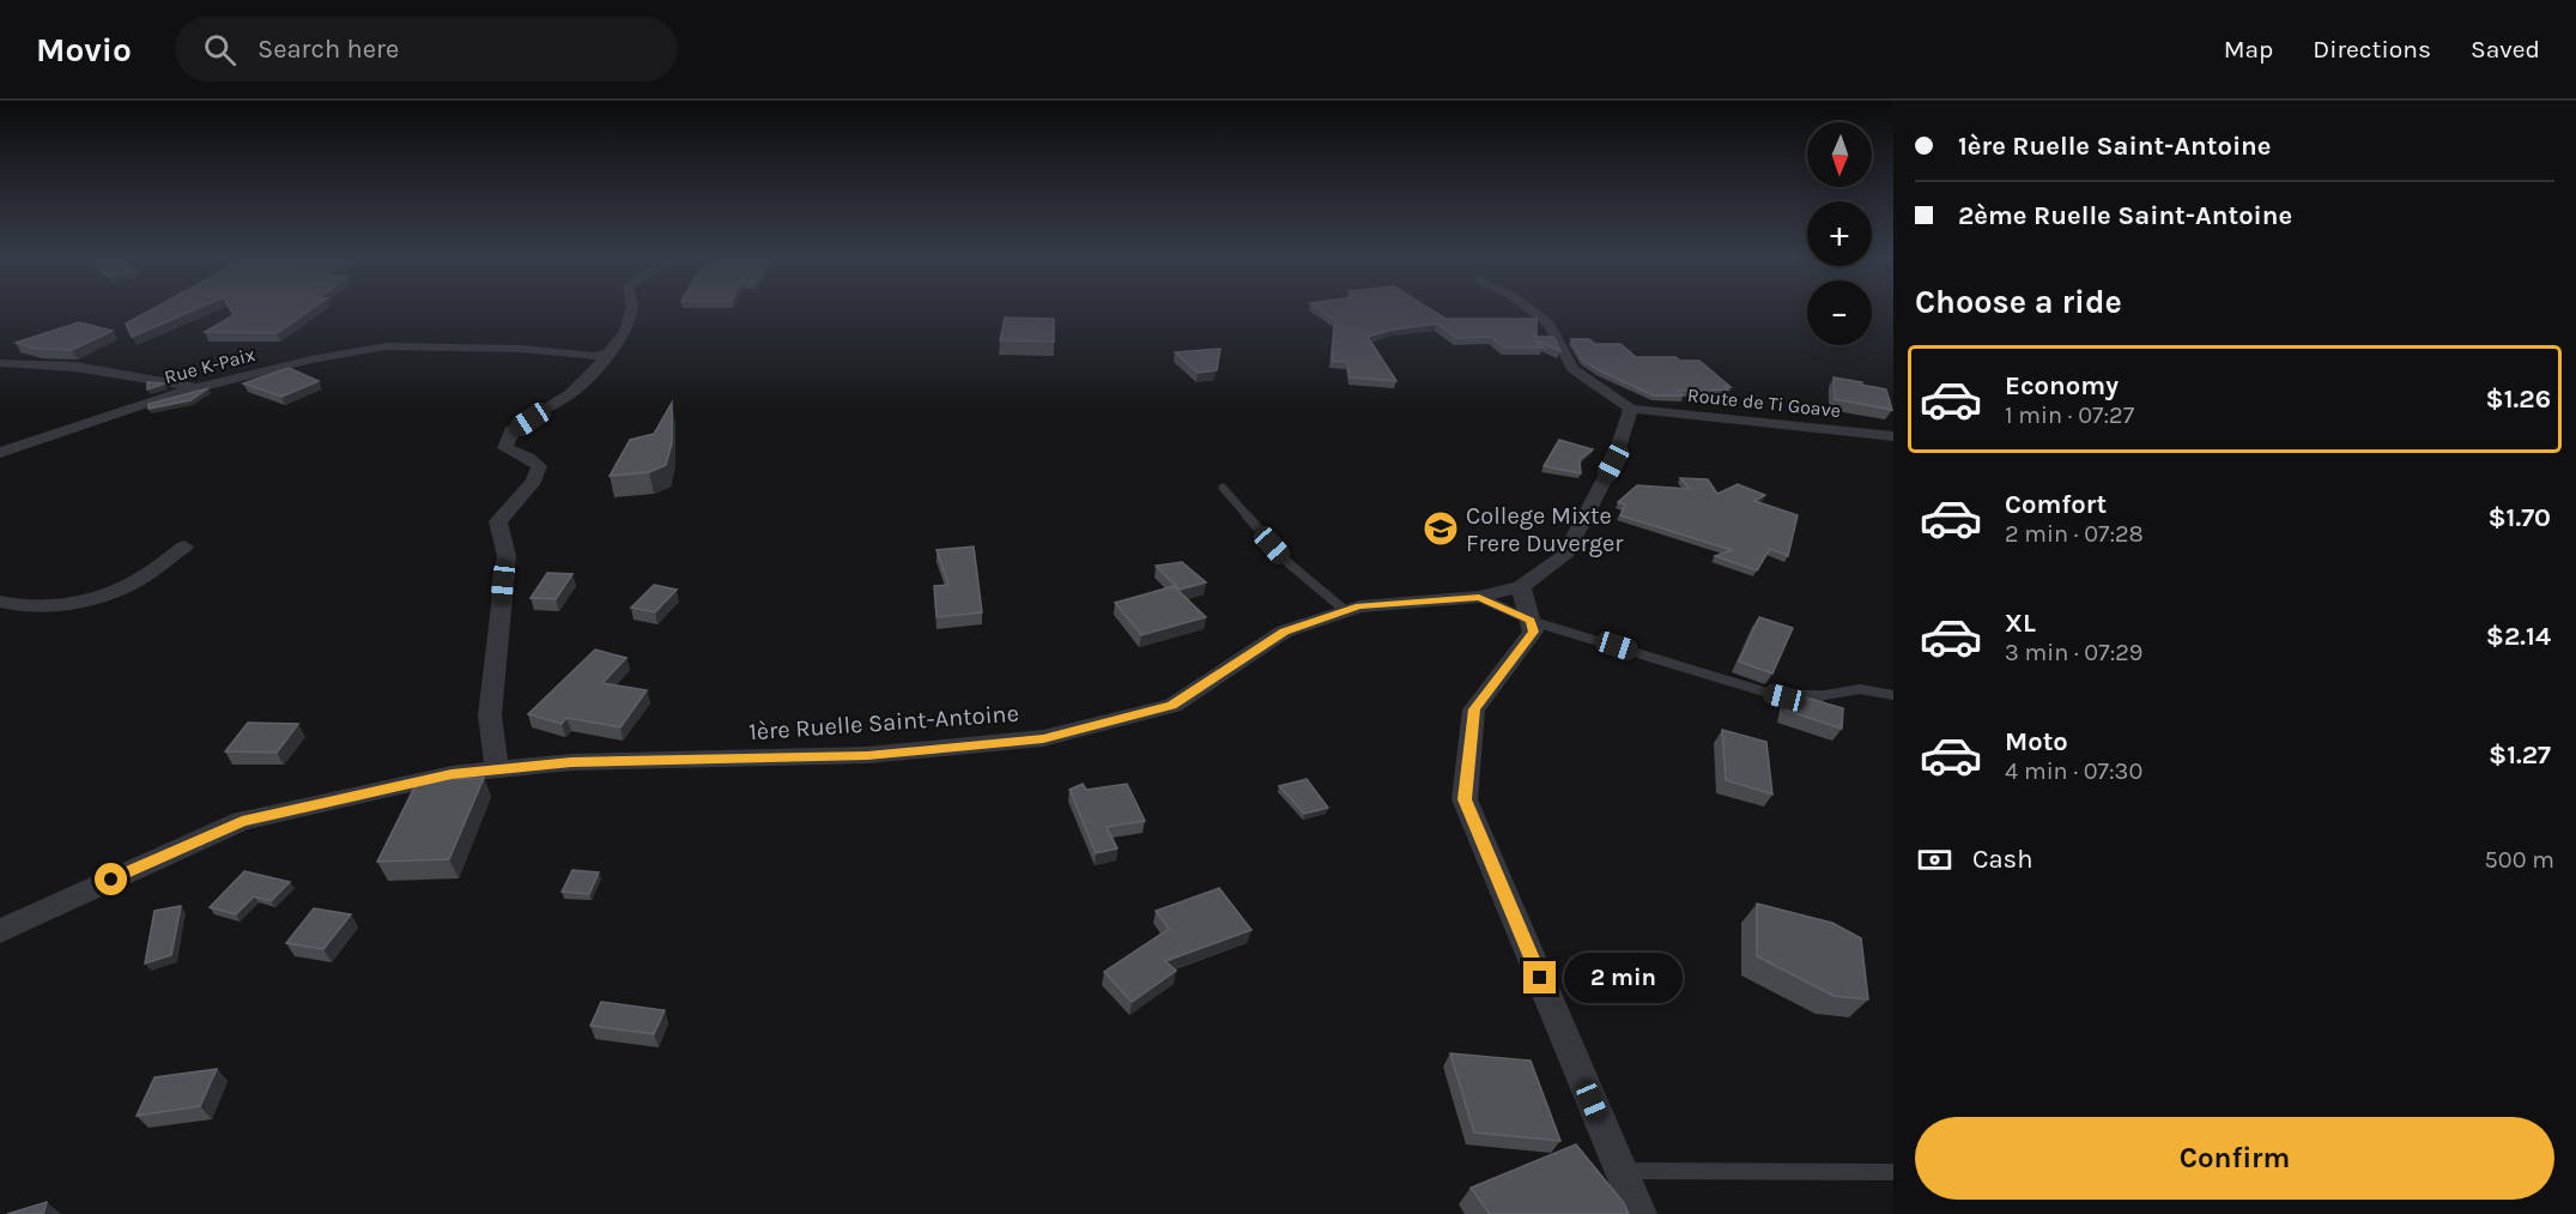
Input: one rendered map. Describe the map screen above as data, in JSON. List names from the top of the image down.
{
  "streets": {
    "street": ["Rue K-Paix", "Route de Ti Goave", "1ère Ruelle Saint-Antoine"]
  },
  "crossings": [
    ["Route de Ti Goave", "1ère Ruelle Saint-Antoine"]
  ],
  "places": {
    "school or university": ["College Mixte Frere Duverger"]
  },
  "north": "bottom",
  "page": {
    "header": "Movio",
    "search": "Search here",
    "nav": ["Map", "Directions", "Saved"],
    "banner": ["1ère Ruelle Saint-Antoine", "2ème Ruelle Saint-Antoine"],
    "map_buttons": ["+", "−"],
    "heading": "Choose a ride",
    "list": [
      {
        "name": "Economy",
        "note": "1 min · 07:27",
        "value": "$1.26"
      },
      {
        "name": "Comfort",
        "note": "2 min · 07:28",
        "value": "$1.70"
      },
      {
        "name": "XL",
        "note": "3 min · 07:29",
        "value": "$2.14"
      },
      {
        "name": "Moto",
        "note": "4 min · 07:30",
        "value": "$1.27"
      }
    ],
    "pay": ["Cash", "500 m"],
    "bubble": "2 min",
    "buttons": "Confirm"
  }
}
